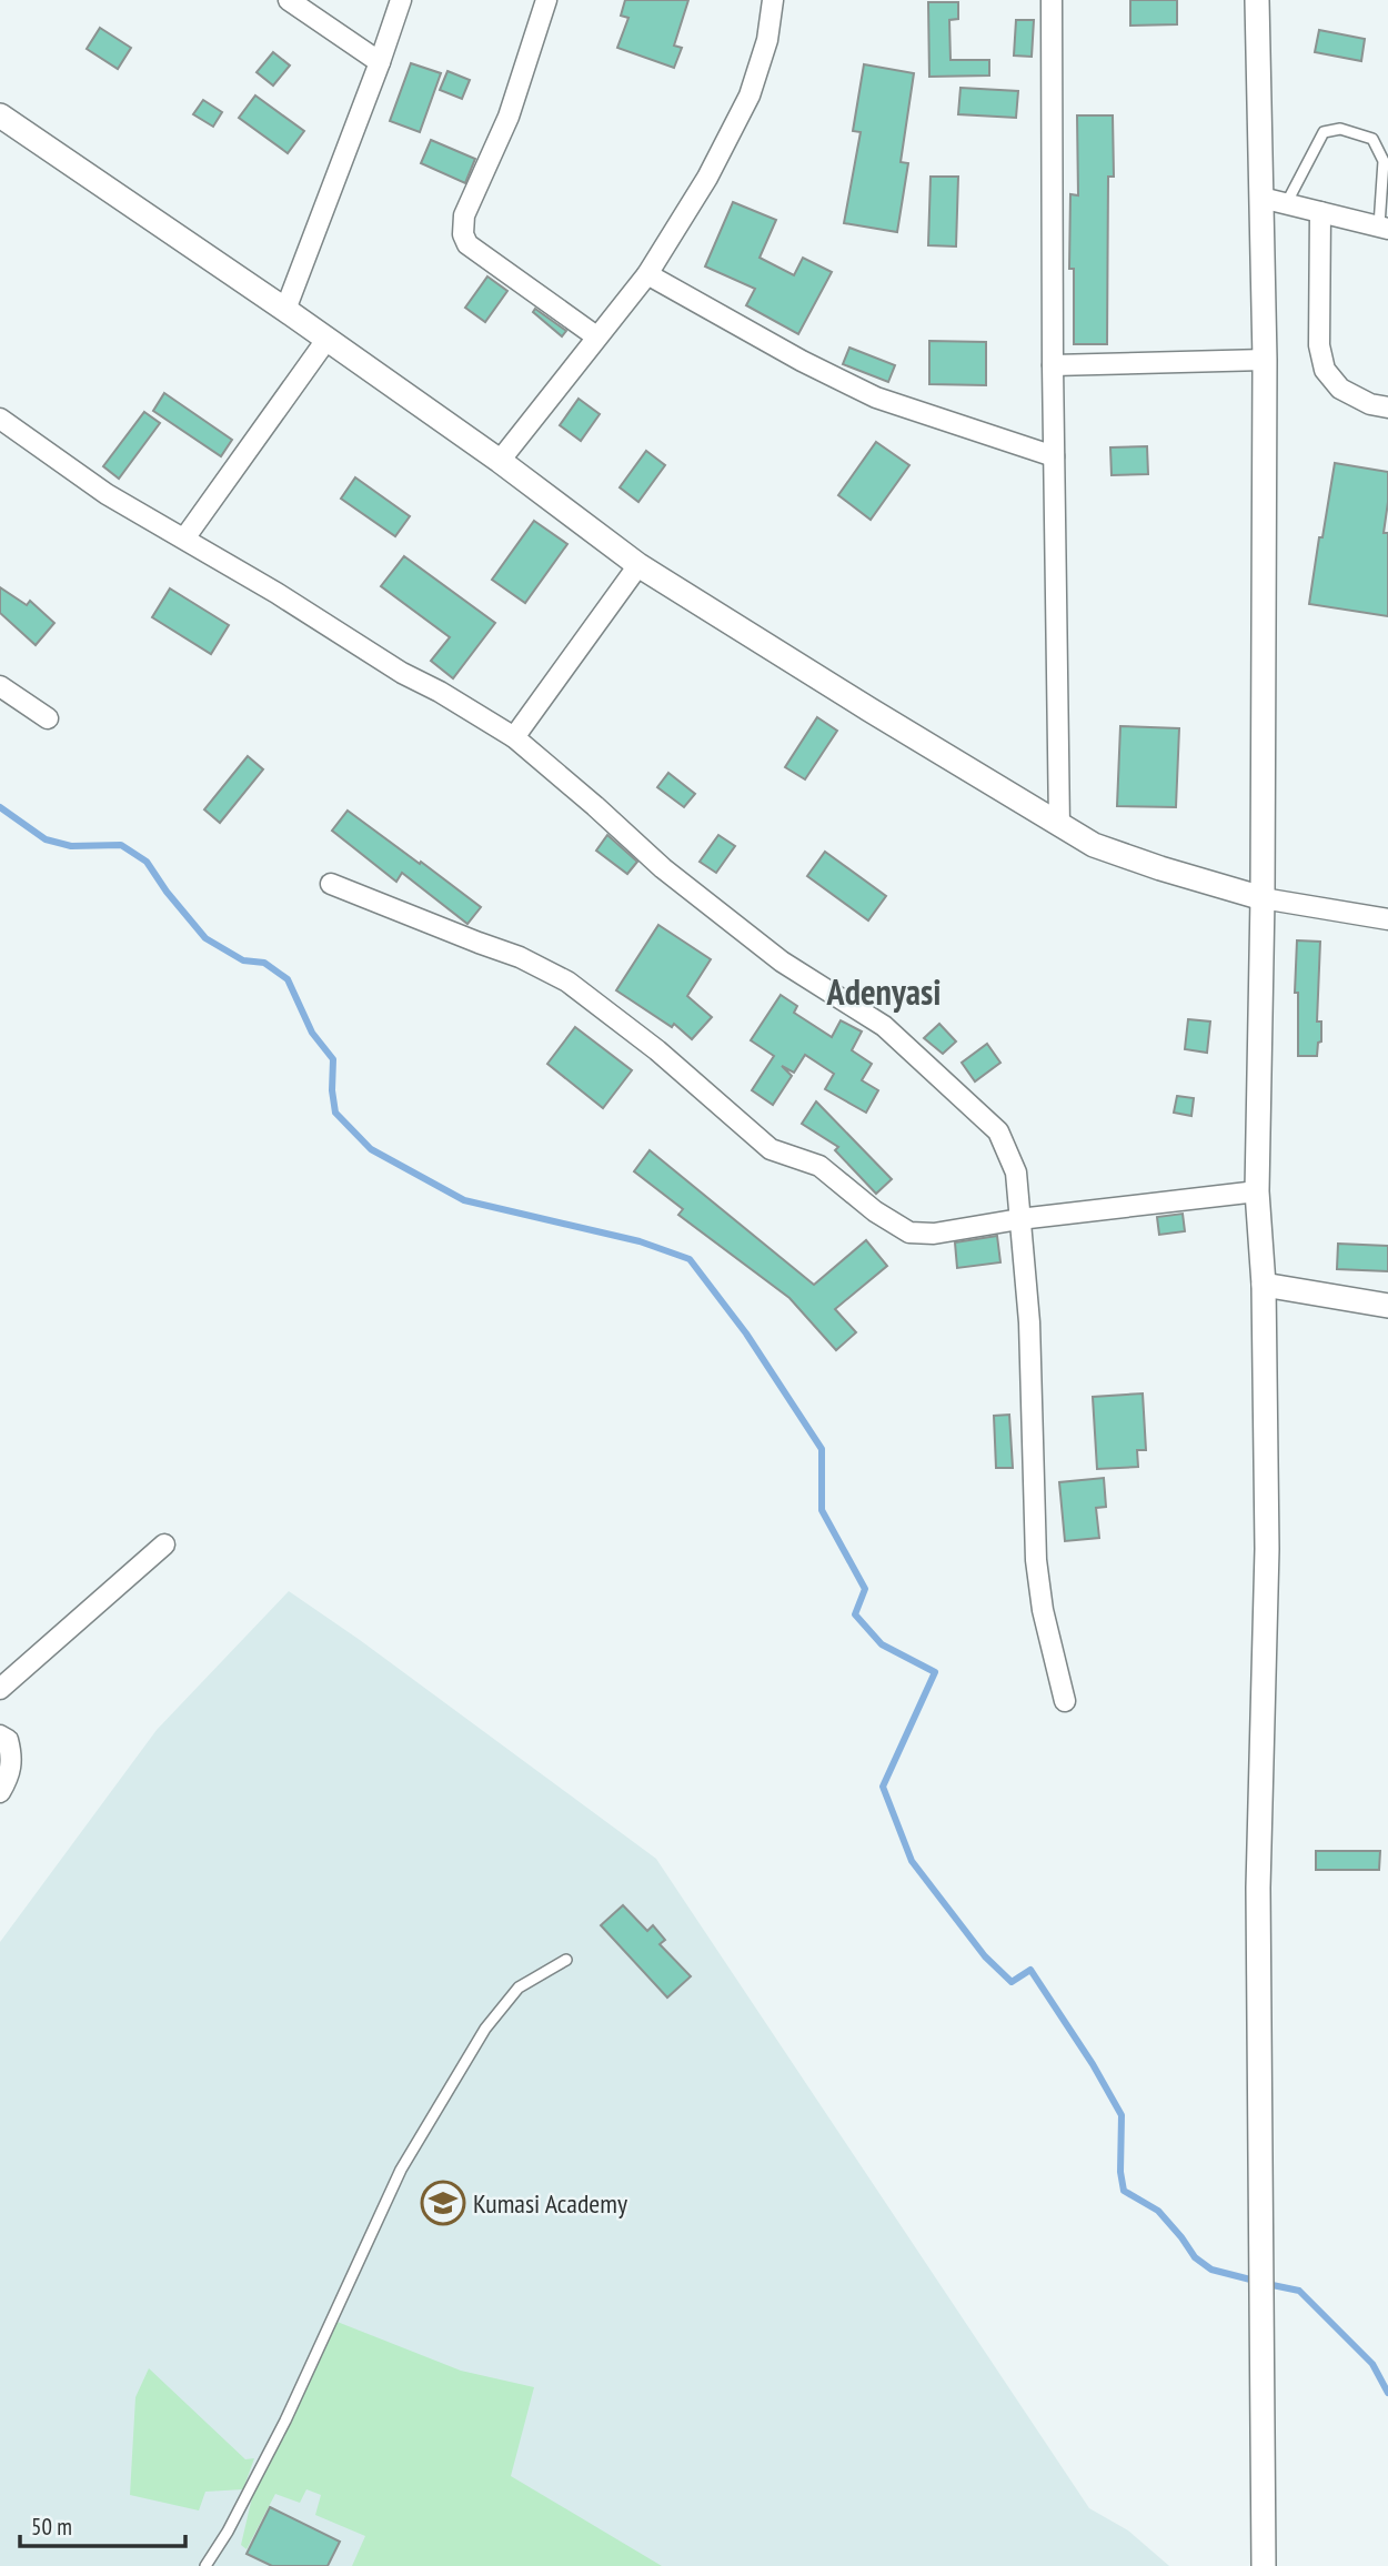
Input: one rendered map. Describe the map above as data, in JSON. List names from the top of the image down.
{
  "districts": ["Adenyasi"],
  "places": {
    "school or university": ["Kumasi Academy"]
  },
  "scale_bar": "50 m"
}
